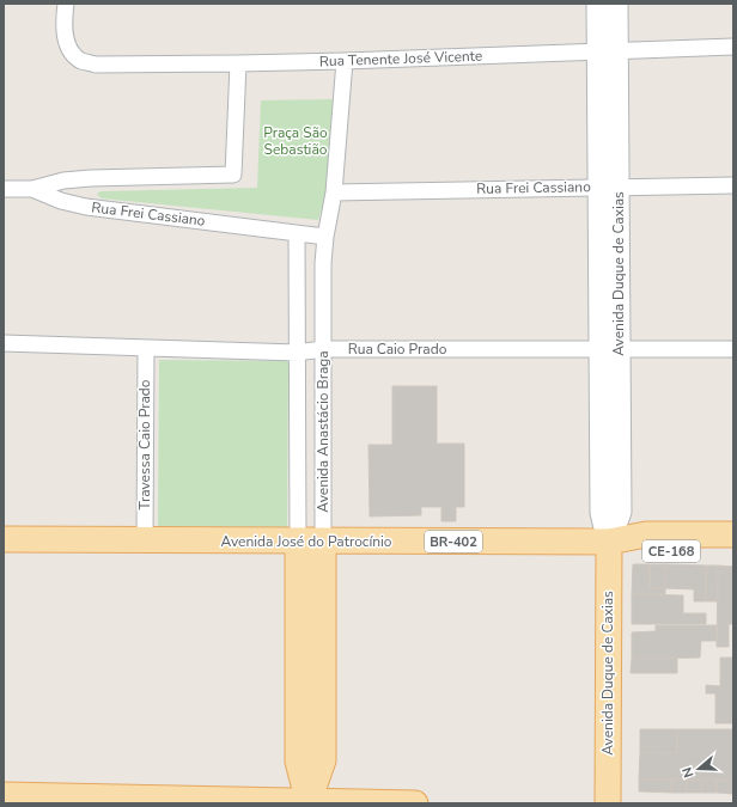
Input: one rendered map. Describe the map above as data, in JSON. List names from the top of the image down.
{
  "streets": {
    "main road": [
      "Avenida Duque de Caxias",
      "Avenida Anastácio Braga",
      "Avenida José do Patrocínio",
      "BR-402",
      "CE-168"
    ],
    "street": [
      "Rua Tenente José Vicente",
      "Rua Frei Cassiano",
      "Rua Caio Prado",
      "Travessa Caio Prado"
    ]
  },
  "crossings": [
    ["Rua Tenente José Vicente", "Rua Frei Cassiano"],
    ["Rua Tenente José Vicente", "Avenida Duque de Caxias"],
    ["Rua Tenente José Vicente", "Avenida Anastácio Braga"],
    ["Rua Frei Cassiano", "Avenida Duque de Caxias"],
    ["Rua Frei Cassiano", "Avenida Anastácio Braga"],
    ["Avenida Duque de Caxias", "Rua Caio Prado"],
    ["Avenida Duque de Caxias", "Avenida José do Patrocínio"],
    ["Rua Caio Prado", "Avenida Anastácio Braga"],
    ["Rua Caio Prado", "Travessa Caio Prado"],
    ["Avenida Anastácio Braga", "Avenida José do Patrocínio"],
    ["Travessa Caio Prado", "Avenida José do Patrocínio"]
  ],
  "parks": ["Praça São Sebastião"],
  "north": "left"
}
